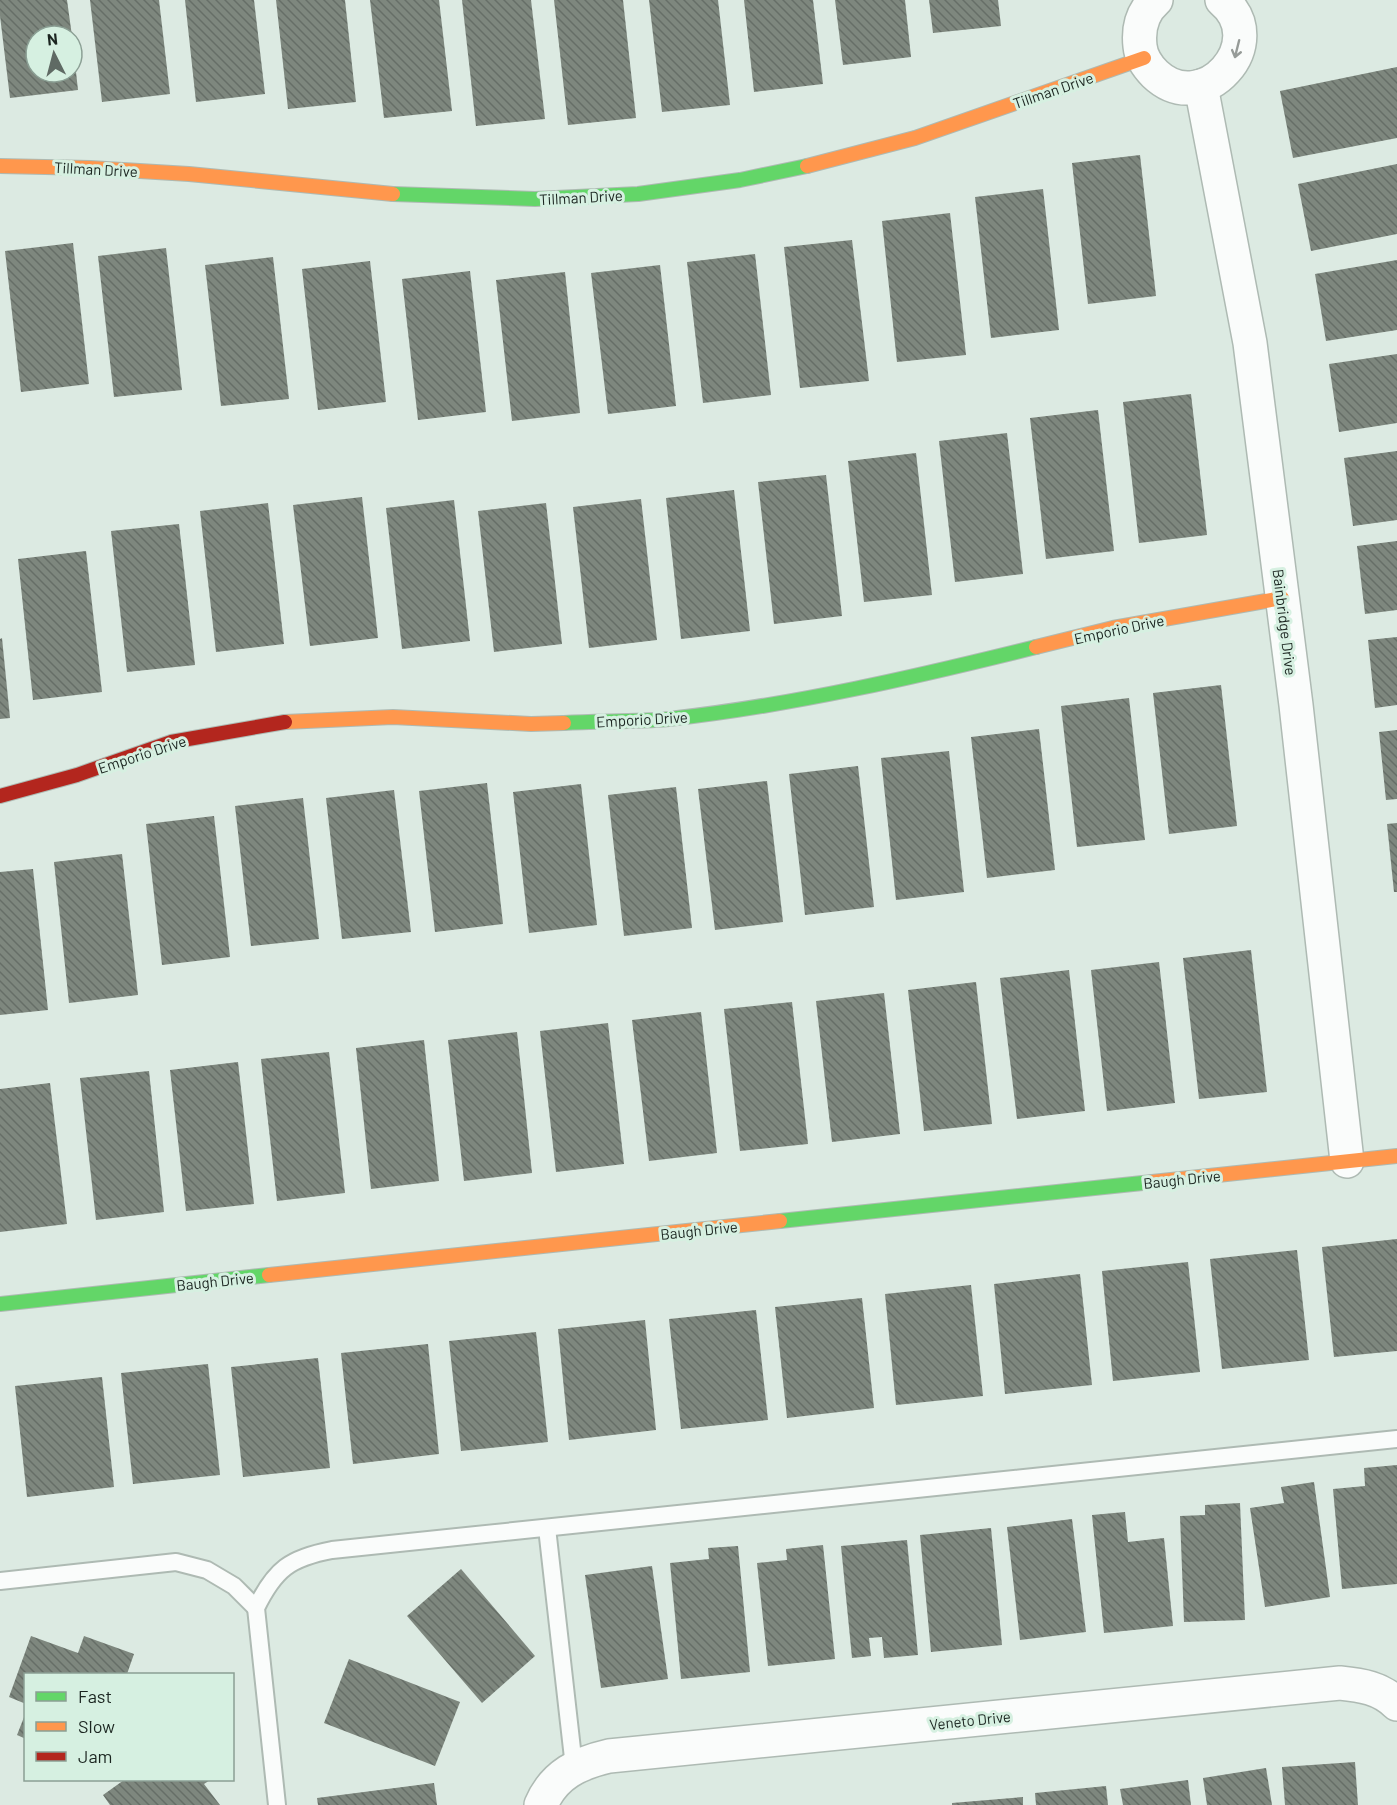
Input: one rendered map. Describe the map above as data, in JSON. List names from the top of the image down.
{
  "streets": {
    "street": [
      "Tillman Drive",
      "Bainbridge Drive",
      "Emporio Drive",
      "Baugh Drive",
      "Veneto Drive"
    ]
  },
  "crossings": [
    ["Bainbridge Drive", "Emporio Drive"],
    ["Bainbridge Drive", "Baugh Drive"]
  ],
  "legend": ["Fast", "Slow", "Jam"],
  "north": "top"
}
